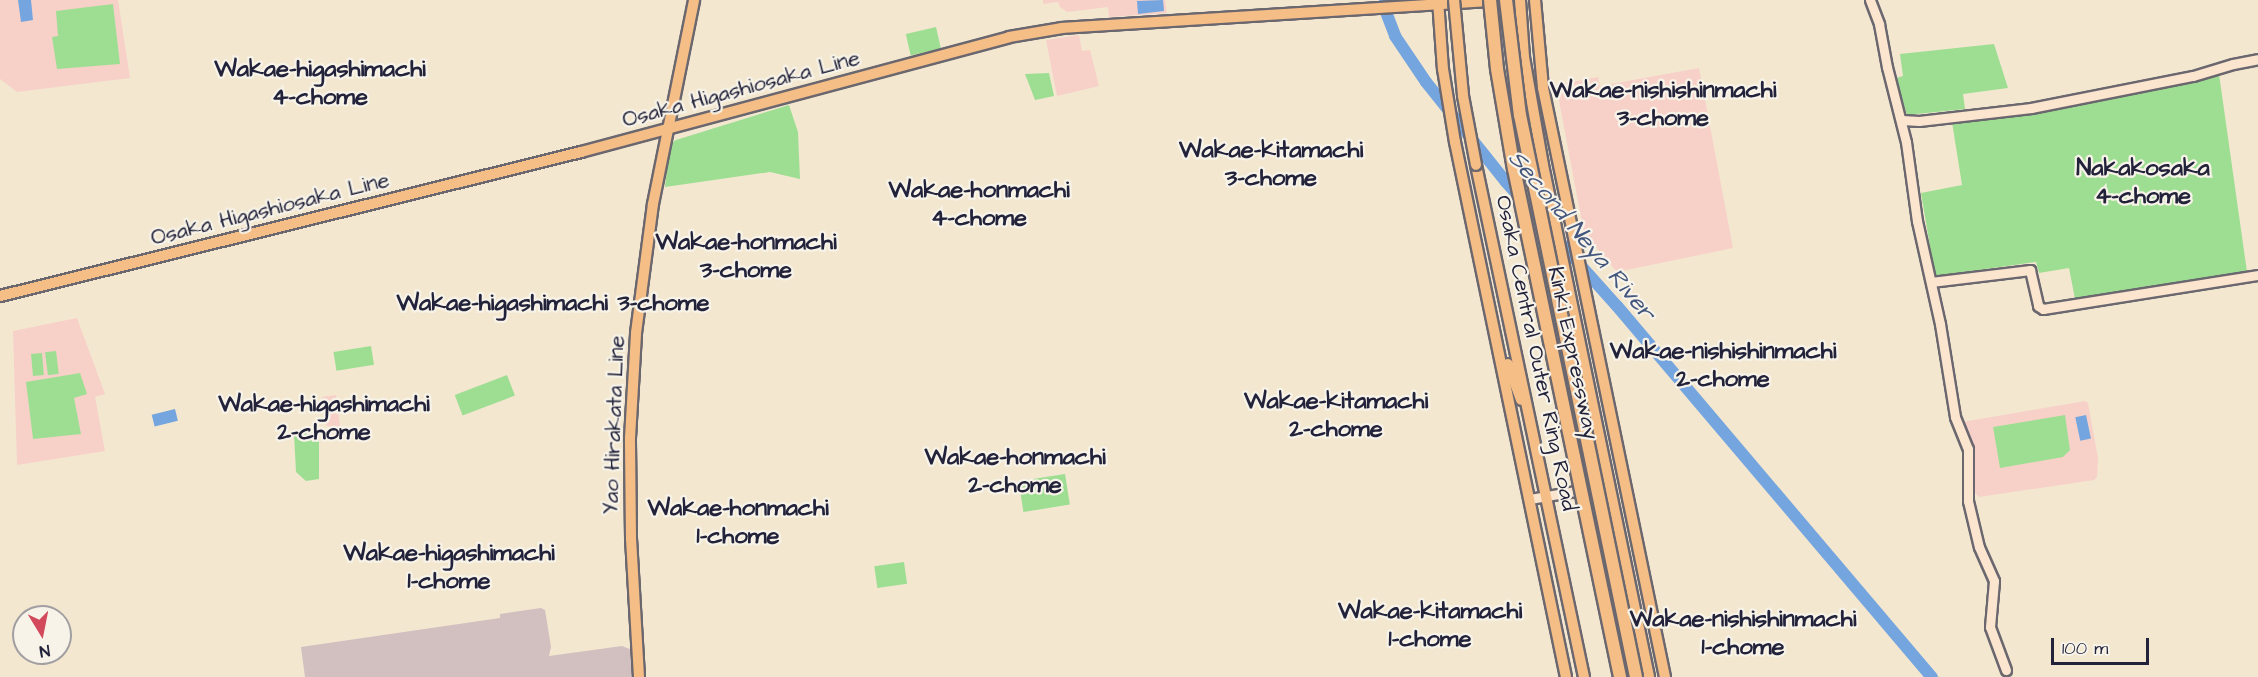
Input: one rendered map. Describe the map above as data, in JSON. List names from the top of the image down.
{
  "streets": {
    "highway": ["Kinki Expressway"],
    "main road": ["Osaka Higashiosaka Line", "Osaka Central Outer Ring Road", "Yao Hirakata Line"]
  },
  "crossings": [
    ["Osaka Higashiosaka Line", "Kinki Expressway"],
    ["Osaka Higashiosaka Line", "Yao Hirakata Line"]
  ],
  "districts": [
    "Wakae-higashimachi 4-chome",
    "Wakae-nishishinmachi 3-chome",
    "Wakae-kitamachi 3-chome",
    "Nakakosaka 4-chome",
    "Wakae-honmachi 4-chome",
    "Wakae-honmachi 3-chome",
    "Wakae-higashimachi 3-chome",
    "Wakae-nishishinmachi 2-chome",
    "Wakae-kitamachi 2-chome",
    "Wakae-higashimachi 2-chome",
    "Wakae-honmachi 2-chome",
    "Wakae-honmachi 1-chome",
    "Wakae-higashimachi 1-chome",
    "Wakae-kitamachi 1-chome",
    "Wakae-nishishinmachi 1-chome"
  ],
  "water": ["Second Neya River"],
  "scale_bar": "100 m",
  "north": "bottom"
}
